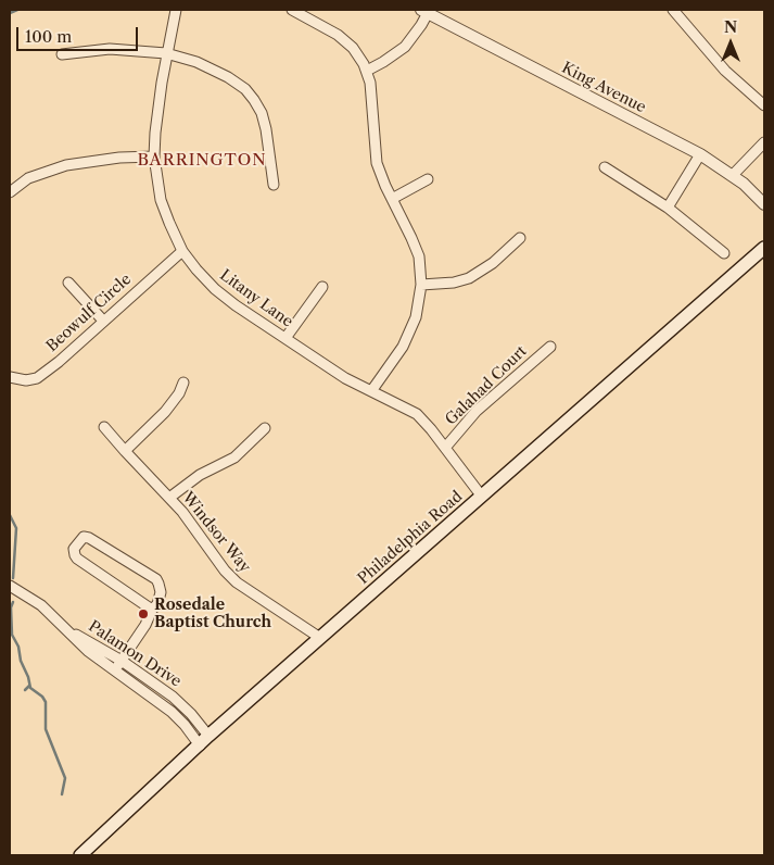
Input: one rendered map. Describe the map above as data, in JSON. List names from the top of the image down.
{
  "streets": {
    "main road": ["Philadelphia Road"],
    "street": [
      "King Avenue",
      "Litany Lane",
      "Beowulf Circle",
      "Galahad Court",
      "Windsor Way",
      "Palamon Drive"
    ]
  },
  "crossings": [
    ["Litany Lane", "Beowulf Circle"],
    ["Litany Lane", "Galahad Court"],
    ["Litany Lane", "Philadelphia Road"],
    ["Windsor Way", "Philadelphia Road"],
    ["Philadelphia Road", "Palamon Drive"]
  ],
  "districts": ["BARRINGTON"],
  "places": ["Rosedale Baptist Church"],
  "scale_bar": "100 m",
  "north": "top"
}
